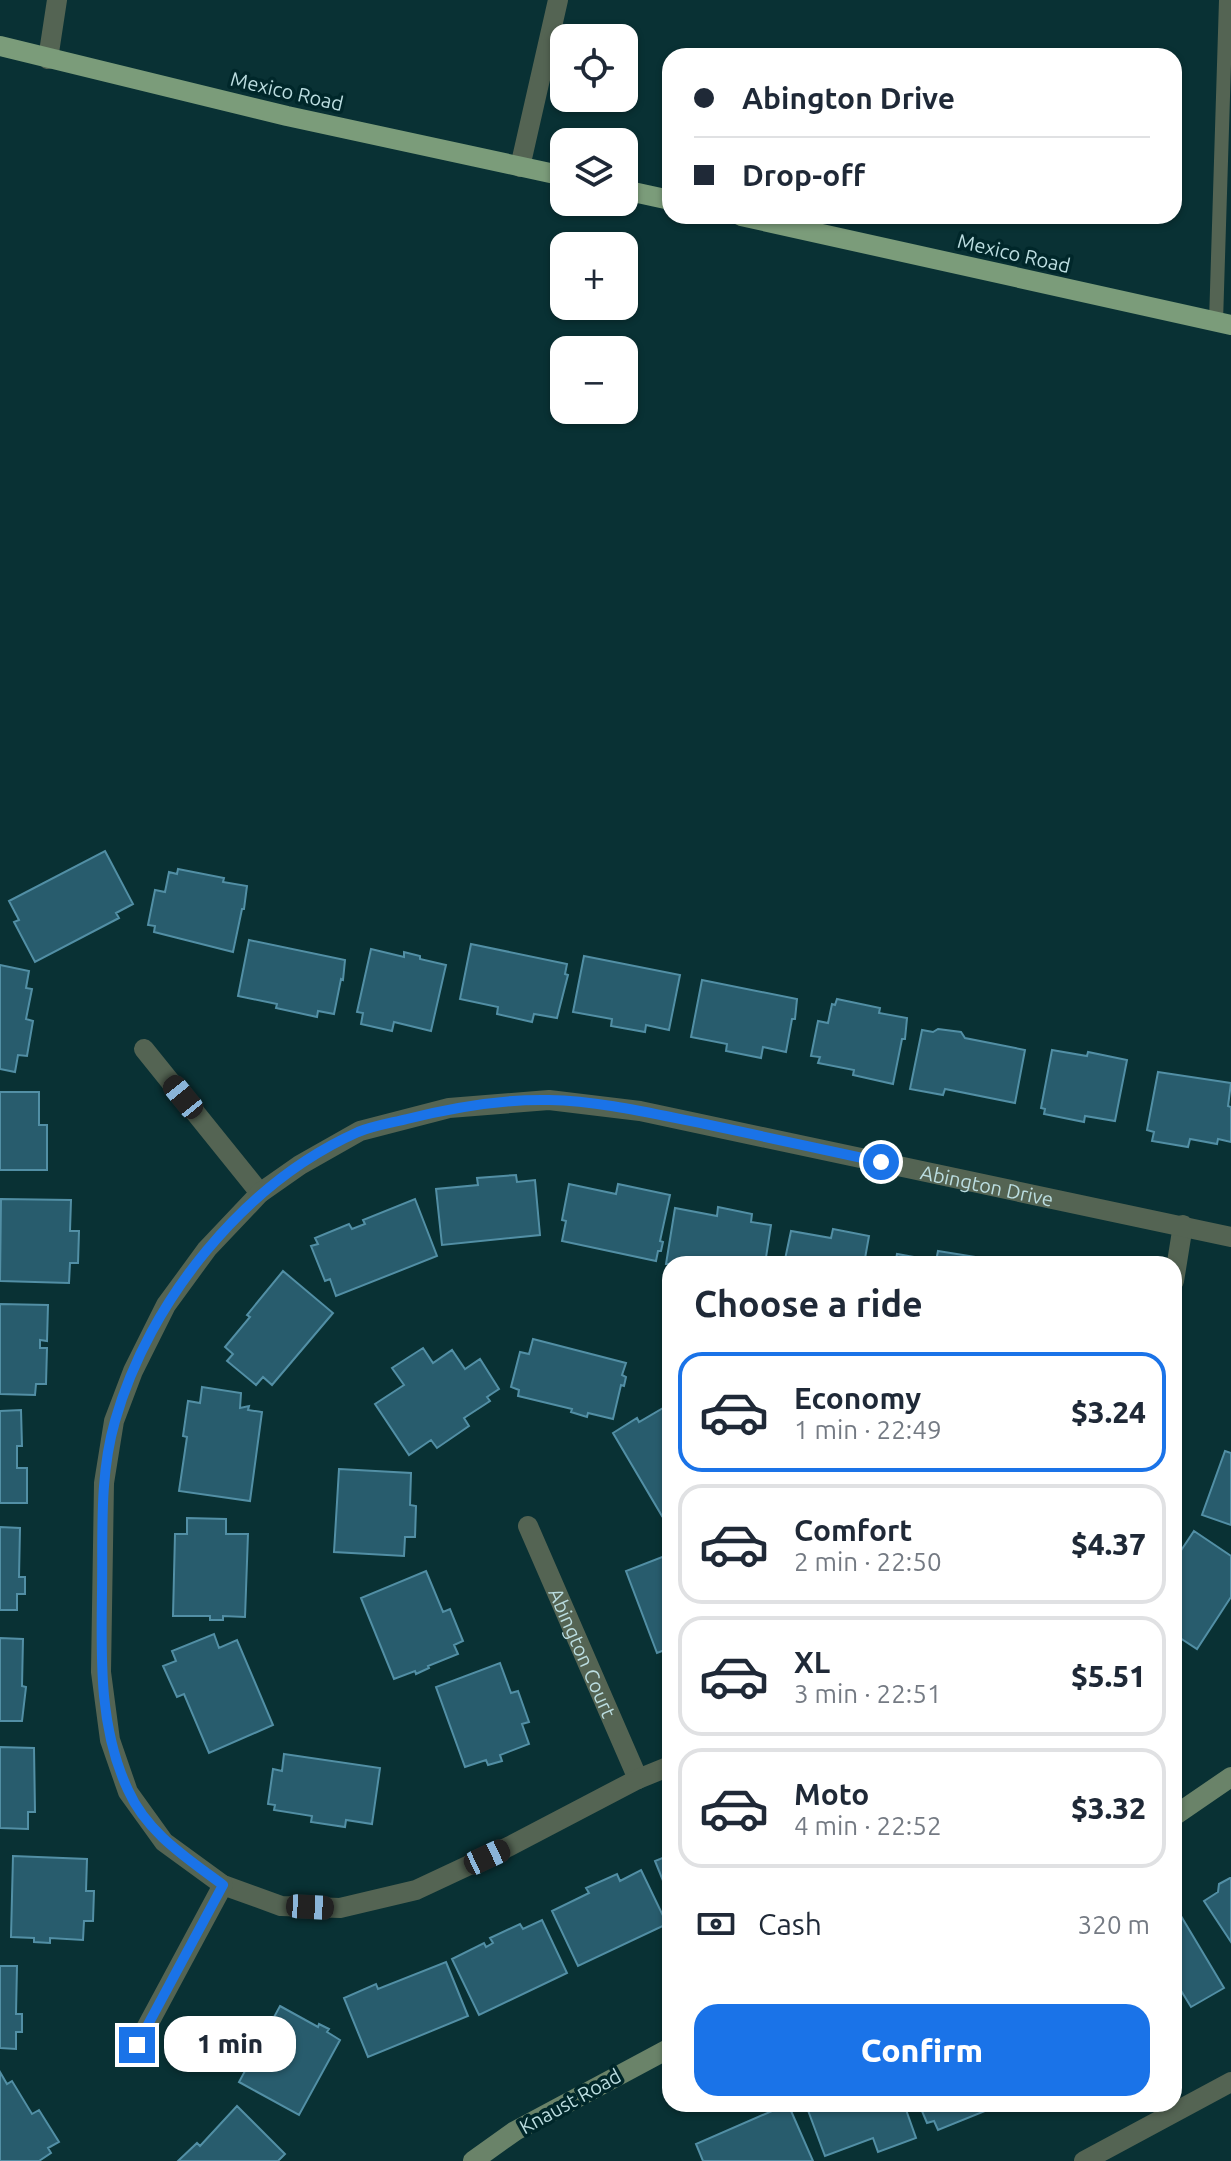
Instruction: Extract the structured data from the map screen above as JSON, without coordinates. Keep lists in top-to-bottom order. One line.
{"streets":{"main road":["Mexico Road","Knaust Road"],"street":["Abington Drive","Abington Court"]},"crossings":[["Abington Drive","Abington Court"]],"page":{"map_buttons":["+","−"],"banner":["Abington Drive","Drop-off"],"heading":"Choose a ride","list":[{"name":"Economy","note":"1 min · 22:49","value":"$3.24"},{"name":"Comfort","note":"2 min · 22:50","value":"$4.37"},{"name":"XL","note":"3 min · 22:51","value":"$5.51"},{"name":"Moto","note":"4 min · 22:52","value":"$3.32"}],"pay":["Cash","320 m"],"buttons":"Confirm","bubble":"1 min"}}
